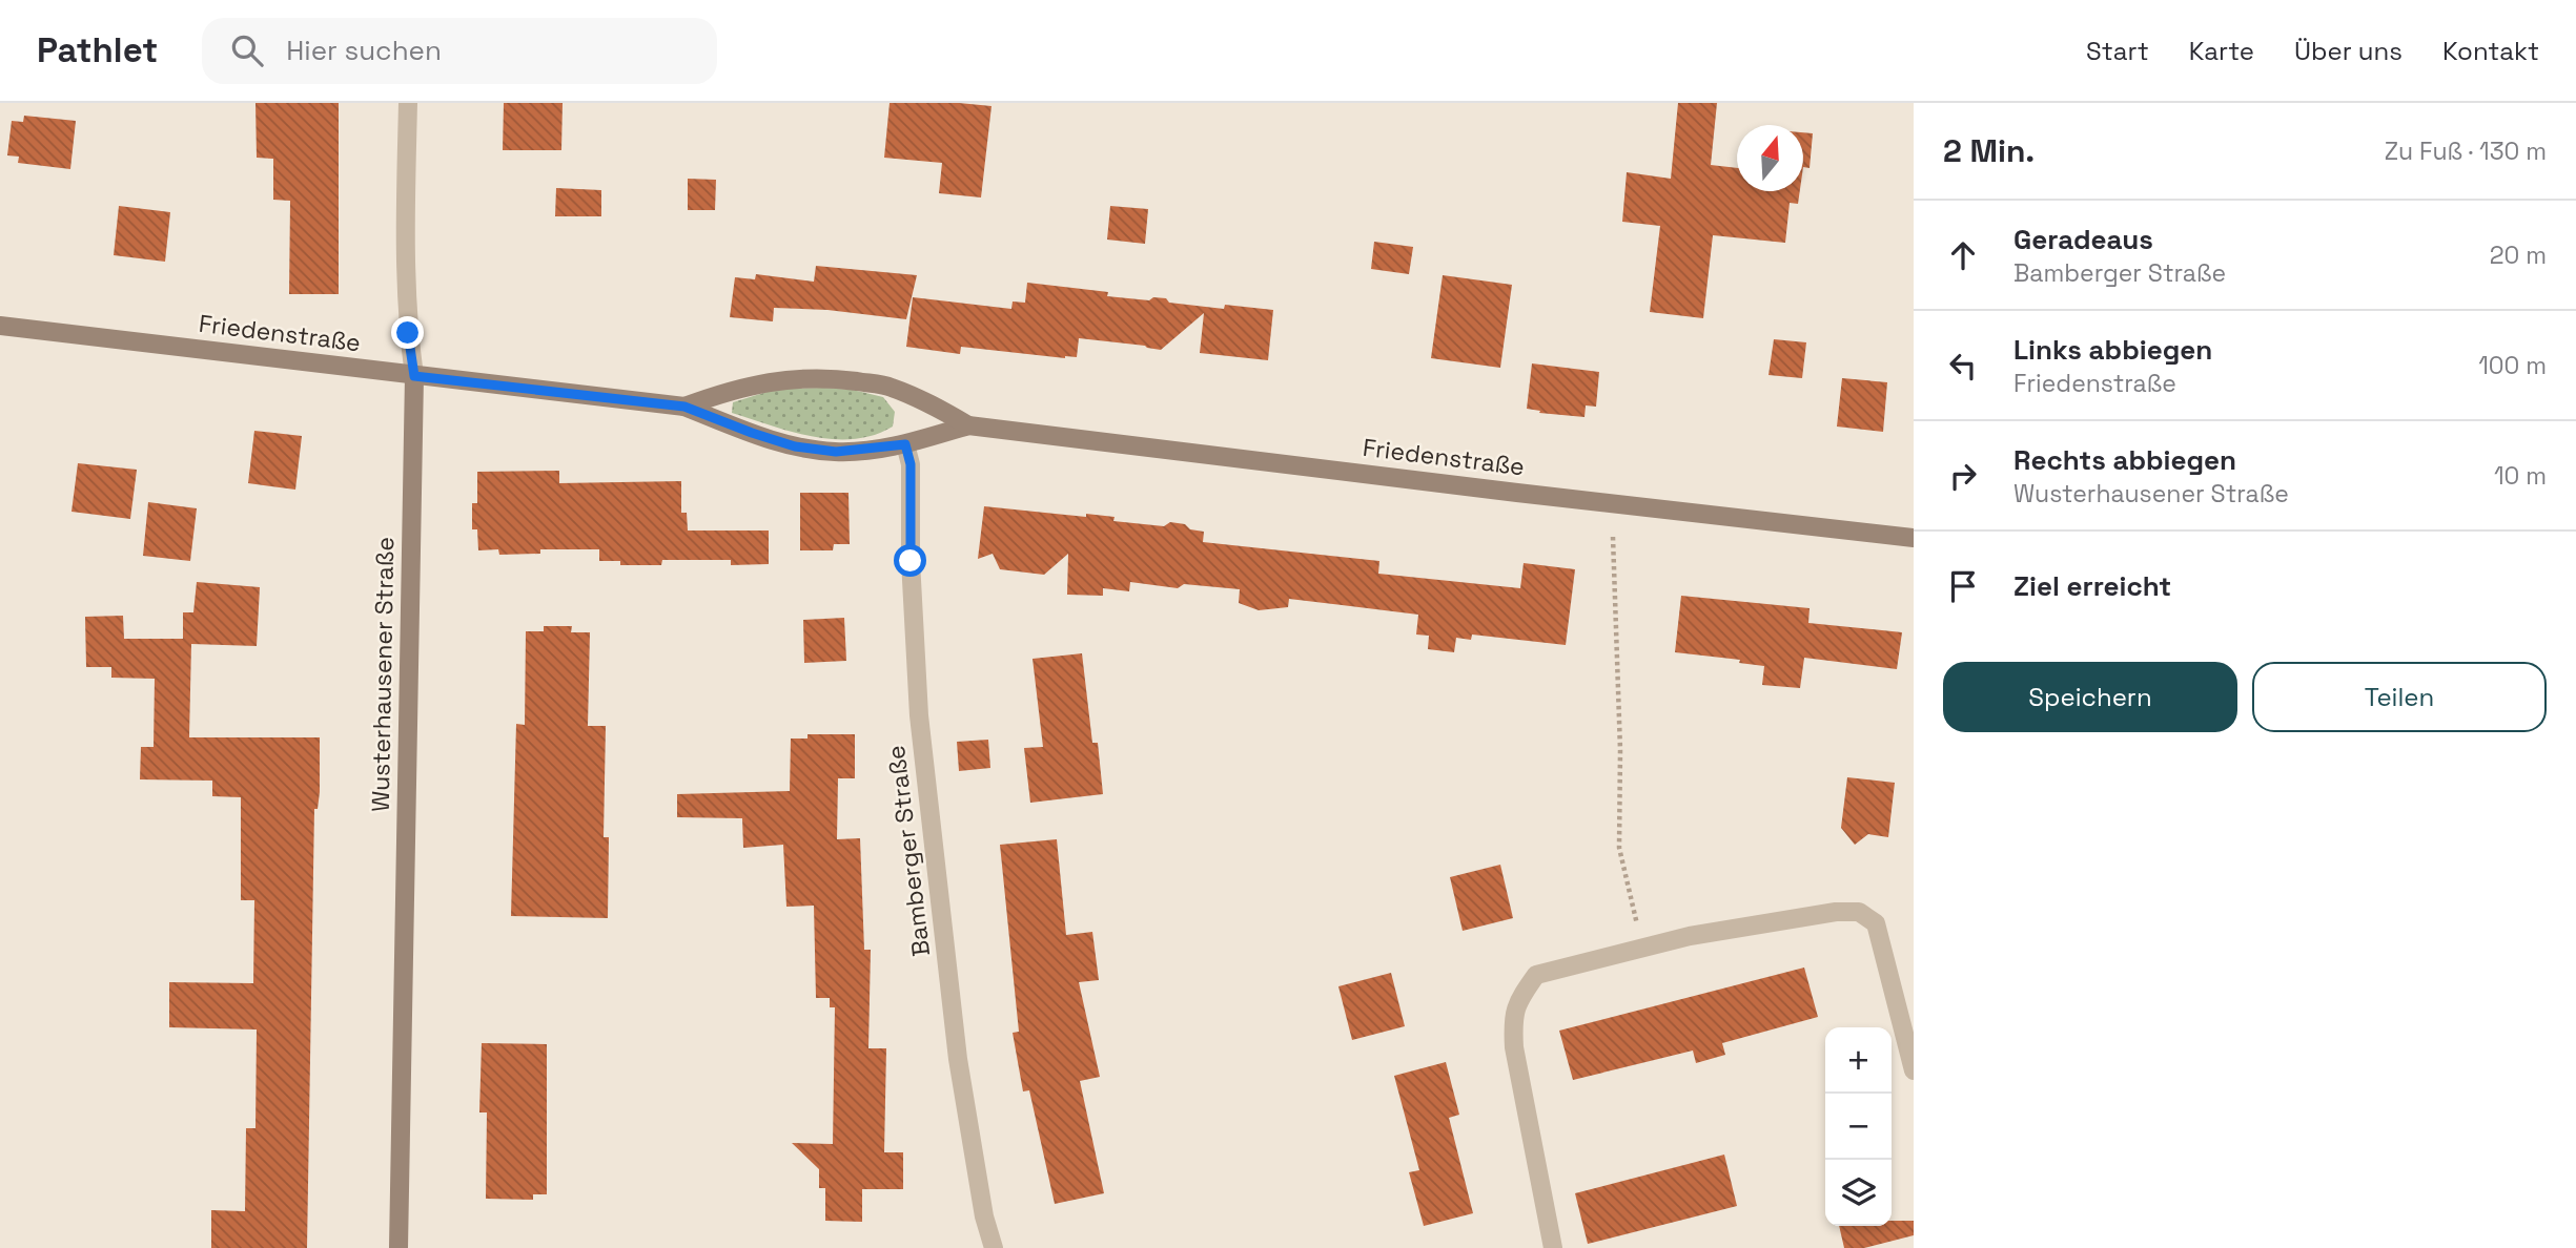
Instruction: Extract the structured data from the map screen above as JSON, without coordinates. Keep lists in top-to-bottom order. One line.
{"streets":{"street":["Friedenstraße","Wusterhausener Straße","Bamberger Straße"]},"crossings":[["Friedenstraße","Wusterhausener Straße"],["Friedenstraße","Bamberger Straße"]],"north":"top","page":{"header":"Pathlet","search":"Hier suchen","nav":["Start","Karte","Über uns","Kontakt"],"heading":["2 Min.","Zu Fuß · 130 m"],"list":[["Geradeaus","Bamberger Straße","20 m"],["Links abbiegen","Friedenstraße","100 m"],["Rechts abbiegen","Wusterhausener Straße","10 m"],"Ziel erreicht"],"buttons":["Speichern","Teilen"],"map_buttons":["+","−"]}}
